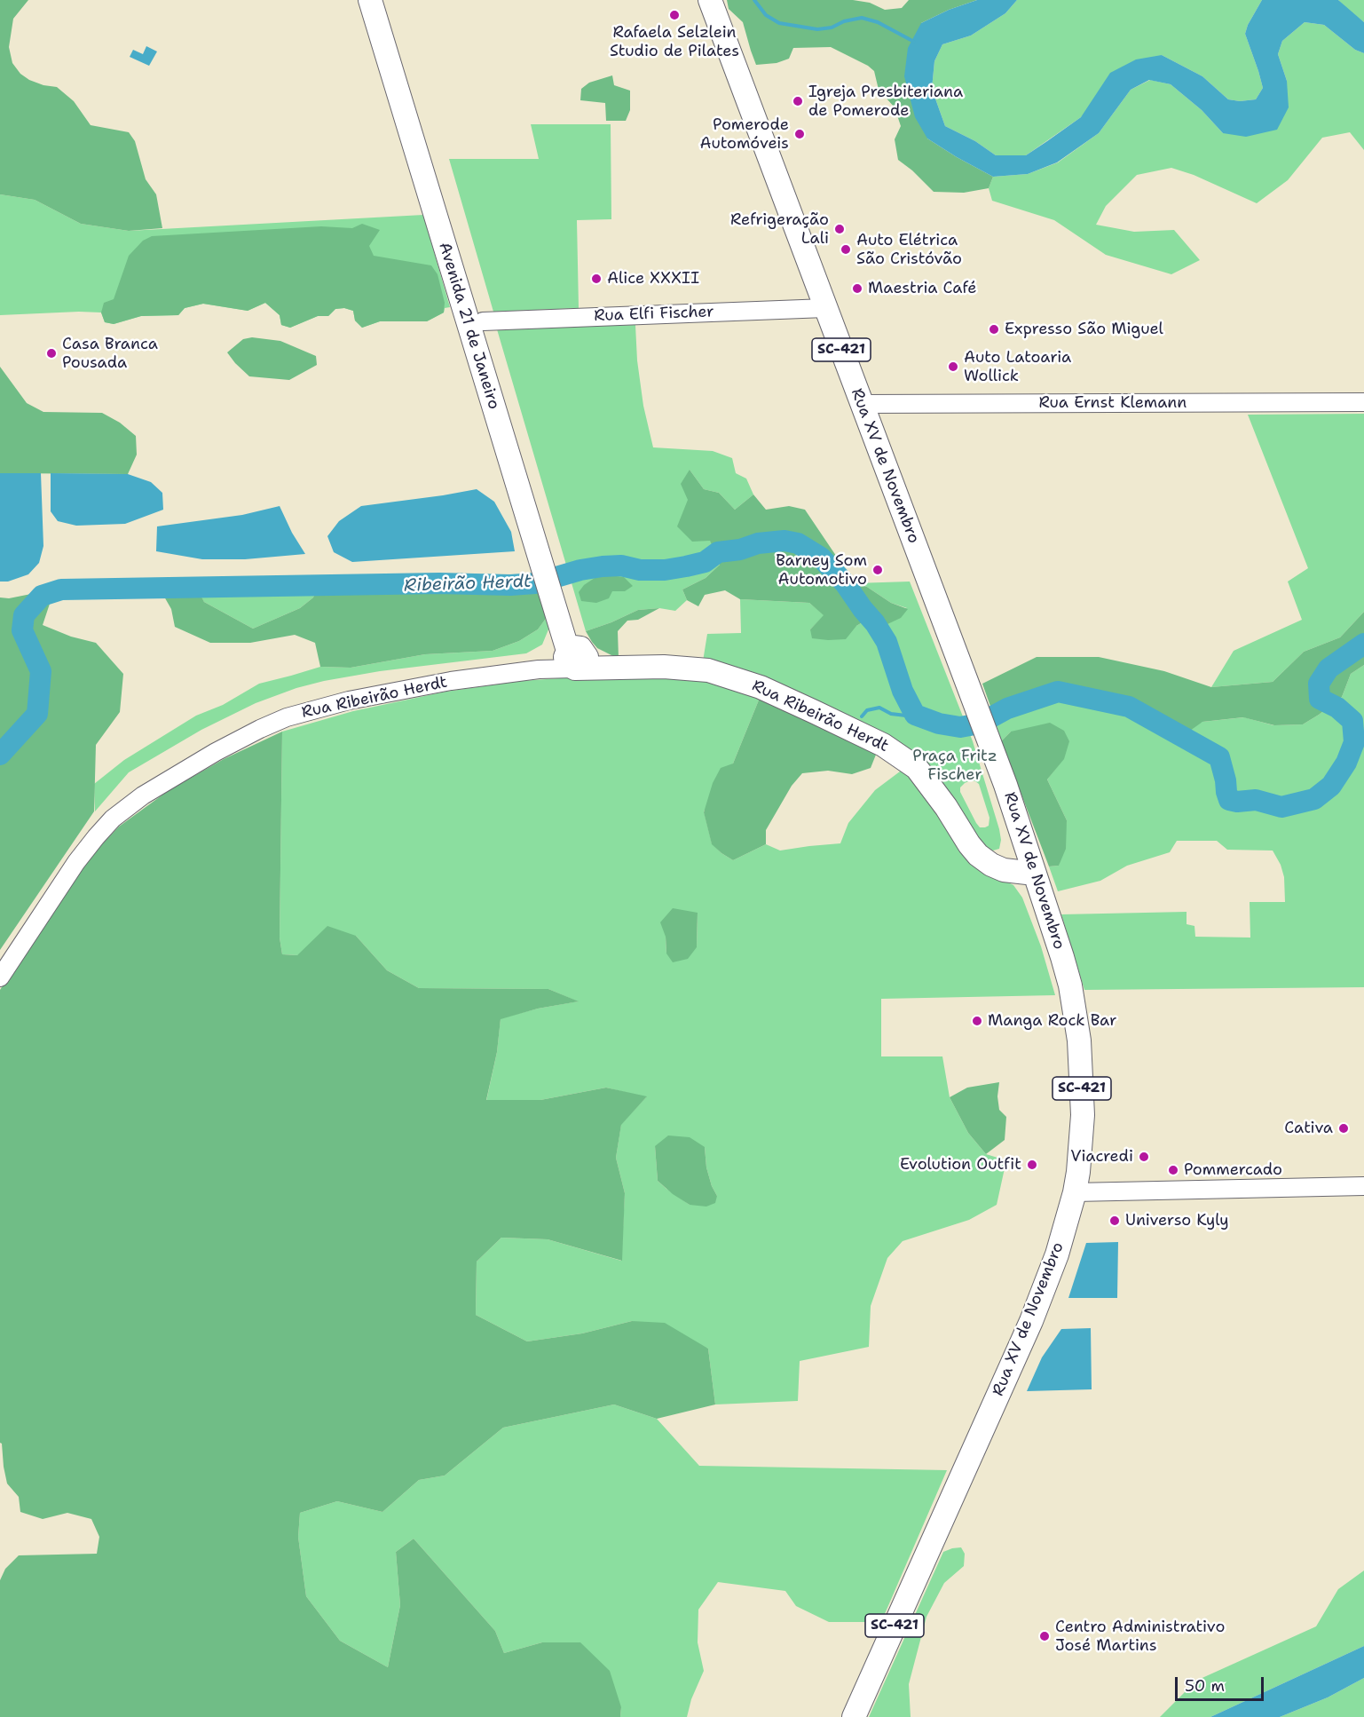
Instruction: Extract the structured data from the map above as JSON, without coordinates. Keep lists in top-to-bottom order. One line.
{"streets":{"main road":["Avenida 21 de Janeiro","SC-421","Rua XV de Novembro","Rua Ribeirão Herdt"],"street":["Rua Elfi Fischer","Rua Ernst Klemann"]},"crossings":[["Rua Elfi Fischer","Avenida 21 de Janeiro"],["Rua Elfi Fischer","Rua XV de Novembro"],["Avenida 21 de Janeiro","Rua Ribeirão Herdt"],["Rua Ernst Klemann","Rua XV de Novembro"],["Rua XV de Novembro","Rua Ribeirão Herdt"]],"water":["Ribeirão Herdt"],"parks":["Praça Fritz Fischer"],"places":["Rafaela Selzlein Studio de Pilates","Igreja Presbiteriana de Pomerode","Pomerode Automóveis","Refrigeração Lali","Auto Elétrica São Cristóvão","Alice XXXII","Maestria Café","Expresso São Miguel","Casa Branca Pousada","Auto Latoaria Wollick","Barney Som Automotivo","Manga Rock Bar","Cativa","Viacredi","Evolution Outfit","Pommercado","Universo Kyly","Centro Administrativo José Martins"],"scale_bar":"50 m"}
